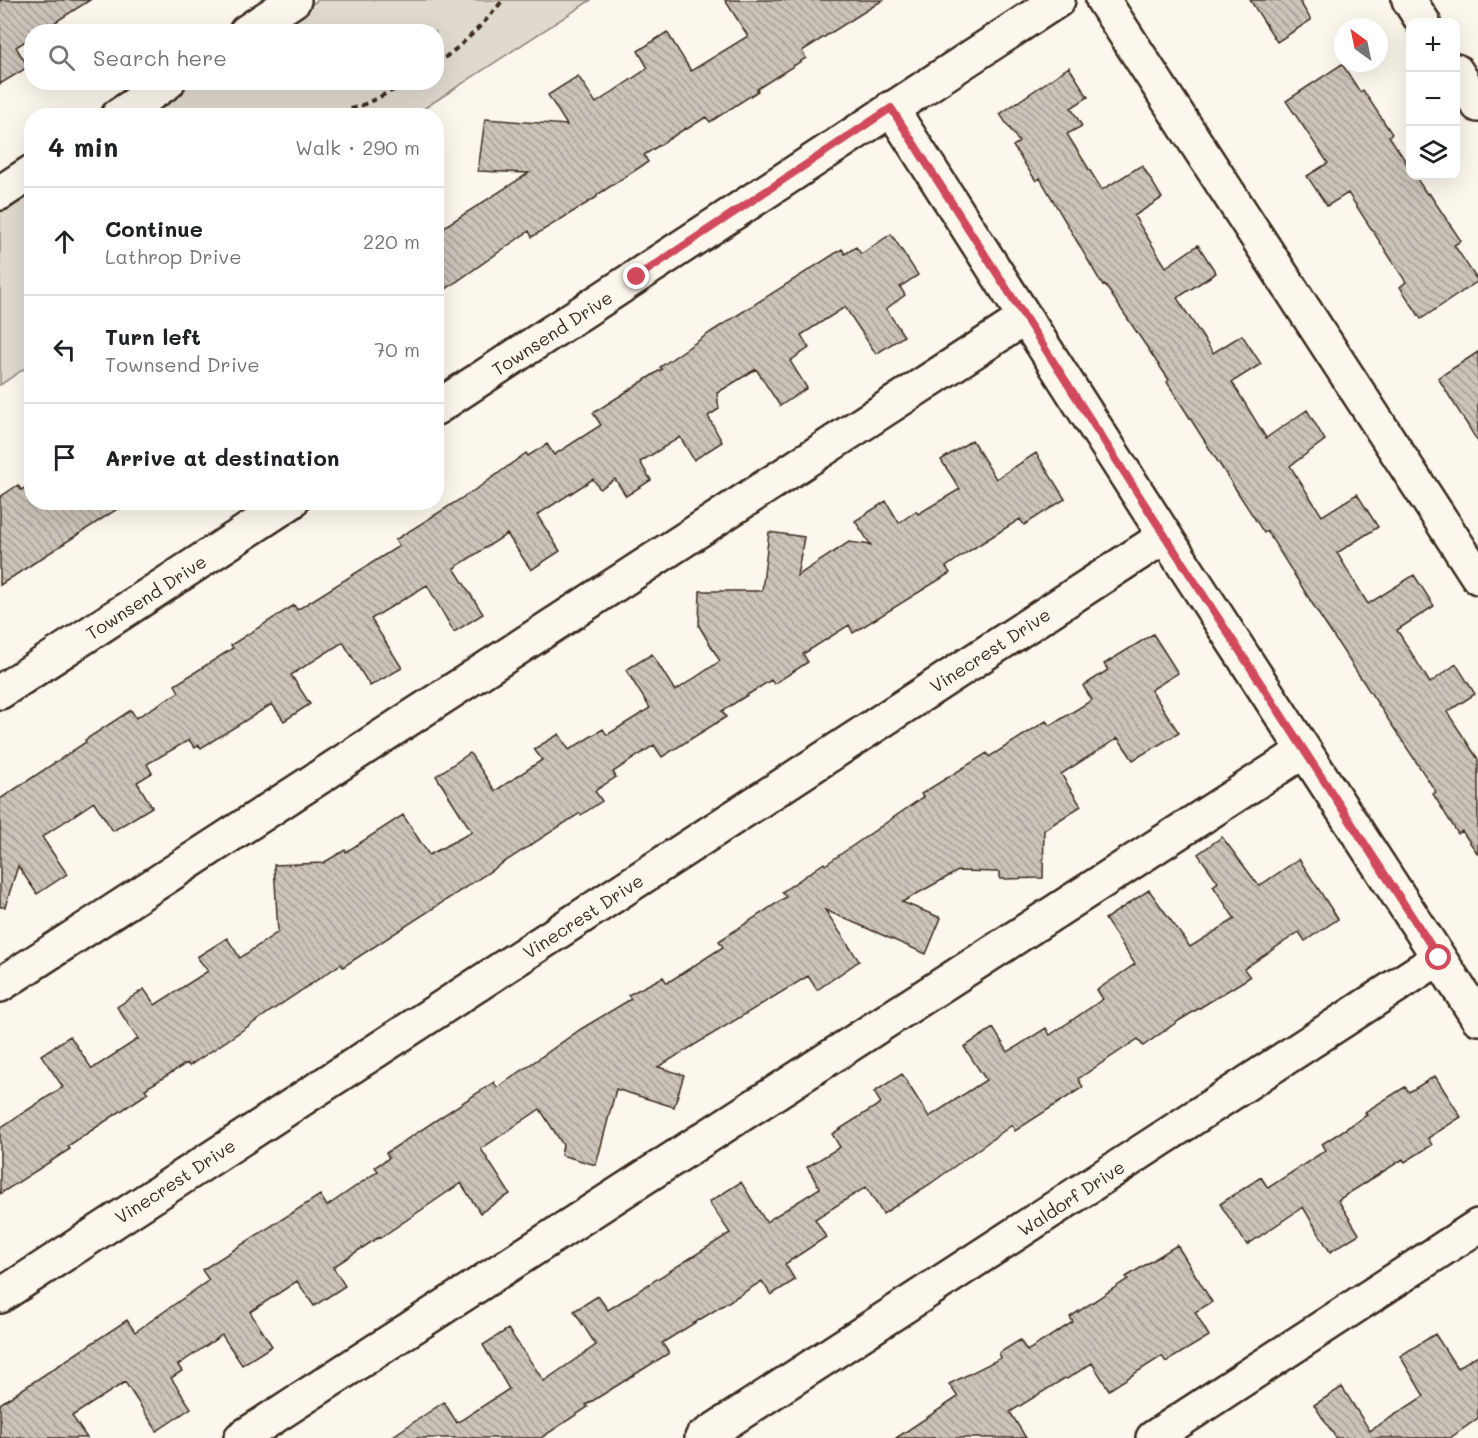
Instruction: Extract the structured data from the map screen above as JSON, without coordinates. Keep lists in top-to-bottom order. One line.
{"streets":{"street":["Townsend Drive","Vinecrest Drive","Waldorf Drive"]},"north":"top left","page":{"map_buttons":["+","−"],"search":"Search here","heading":["4 min","Walk · 290 m"],"list":[["Continue","Lathrop Drive","220 m"],["Turn left","Townsend Drive","70 m"],"Arrive at destination"]}}
